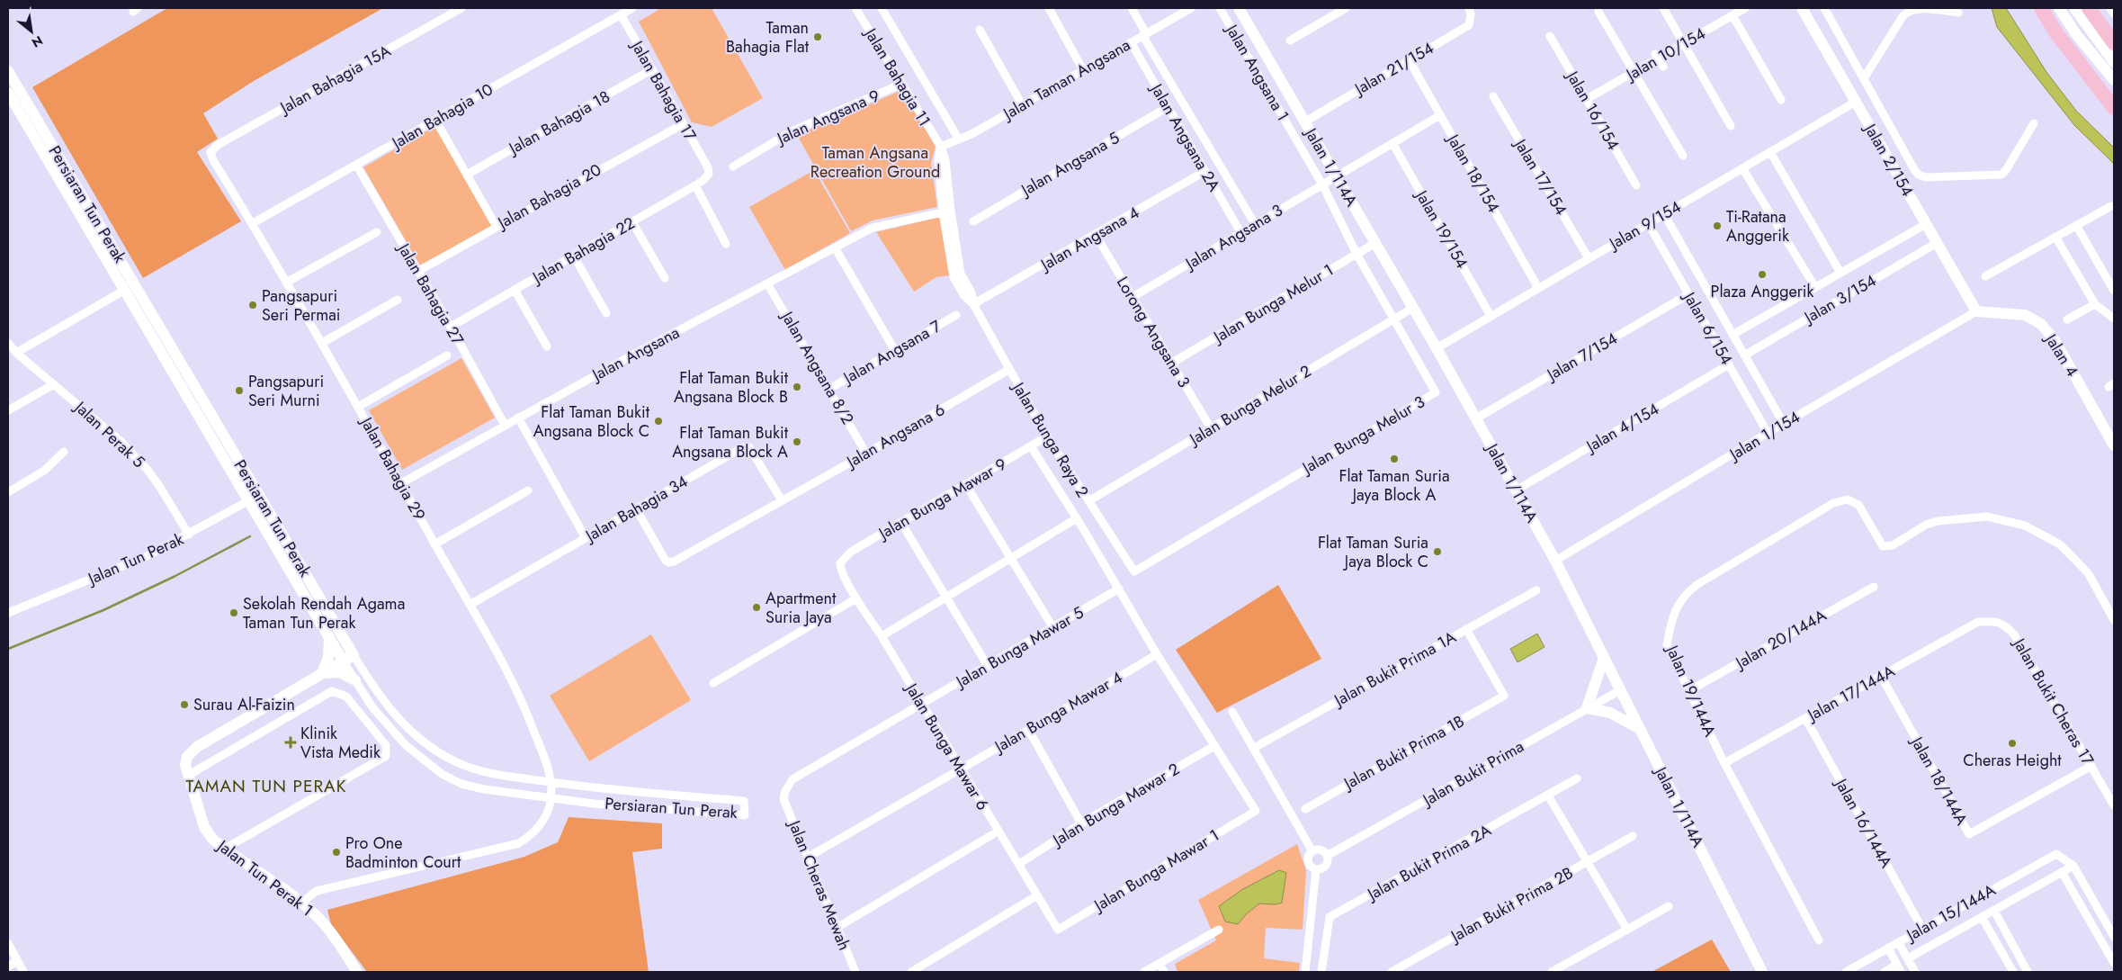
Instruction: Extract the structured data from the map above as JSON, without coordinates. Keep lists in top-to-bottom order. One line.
{"streets":{"street":["Jalan 10/154","Jalan 21/154","Jalan Angsana 1","Jalan Bahagia 11","Jalan Bahagia 15A","Jalan Taman Angsana","Jalan Bahagia 17","Jalan 16/154","Jalan Bahagia 10","Jalan Angsana 9","Jalan Bahagia 18","Jalan Angsana 2A","Jalan 2/154","Jalan Angsana 5","Jalan 1/114A","Jalan 18/154","Jalan 17/154","Jalan Bahagia 20","Persiaran Tun Perak","Jalan 9/154","Jalan 19/154","Jalan Angsana 3","Jalan Angsana 4","Jalan Bahagia 22","Jalan Bahagia 27","Jalan 3/154","Jalan Bunga Melur 1","Jalan 6/154","Lorong Angsana 3","Jalan Angsana 7","Jalan Angsana","Jalan 4","Jalan 7/154","Jalan Angsana 8/2","Jalan Bunga Melur 2","Jalan 4/154","Jalan Perak 5","Jalan Bunga Melur 3","Jalan Angsana 6","Jalan 1/154","Jalan Bunga Raya 2","Jalan Bahagia 29","Jalan Bunga Mawar 9","Jalan Bahagia 34","Jalan Tun Perak","Jalan 20/144A","Jalan Bunga Mawar 5","Jalan Bukit Prima 1A","Jalan 19/144A","Jalan 17/144A","Jalan Bukit Cheras 17","Jalan Bunga Mawar 4","Jalan Bunga Mawar 6","Jalan Bukit Prima 1B","Jalan Bukit Prima","Jalan 18/144A","Jalan Bunga Mawar 2","Jalan 16/144A","Jalan Bukit Prima 2A","Jalan Bunga Mawar 1","Jalan Tun Perak 1","Jalan Cheras Mewah","Jalan Bukit Prima 2B","Jalan 15/144A"]},"crossings":[["Jalan 10/154","Jalan 16/154"],["Jalan 21/154","Jalan 1/114A"],["Jalan 21/154","Jalan 18/154"],["Jalan Angsana 1","Jalan Angsana 3"],["Jalan Angsana 1","Jalan Bunga Melur 3"],["Jalan Bahagia 11","Jalan Taman Angsana"],["Jalan Bahagia 11","Jalan Angsana 9"],["Jalan Bahagia 11","Jalan Bunga Raya 2"],["Jalan Bahagia 15A","Jalan Bahagia 29"],["Jalan Taman Angsana","Jalan Angsana 2A"],["Jalan Taman Angsana","Jalan Bunga Raya 2"],["Jalan Bahagia 17","Jalan Bahagia 10"],["Jalan Bahagia 17","Jalan Bahagia 18"],["Jalan Bahagia 17","Jalan Bahagia 20"],["Jalan Bahagia 17","Jalan Bahagia 22"],["Jalan Bahagia 10","Jalan Bahagia 27"],["Jalan Bahagia 10","Jalan Bahagia 29"],["Jalan Angsana 2A","Jalan Angsana 5"],["Jalan Angsana 2A","Jalan Angsana 3"],["Jalan Angsana 2A","Jalan Angsana 4"],["Jalan 2/154","Jalan 9/154"],["Jalan 2/154","Jalan 3/154"],["Jalan 2/154","Jalan 4"],["Jalan 2/154","Jalan 1/154"],["Jalan 1/114A","Jalan 9/154"],["Jalan 1/114A","Jalan Angsana 3"],["Jalan 1/114A","Jalan Bunga Melur 1"],["Jalan 1/114A","Jalan 7/154"],["Jalan 1/114A","Jalan Bunga Melur 2"],["Jalan 1/114A","Jalan 4/154"],["Jalan 1/114A","Jalan 1/154"],["Jalan 1/114A","Jalan Bukit Prima"],["Jalan 18/154","Jalan 9/154"],["Jalan 18/154","Jalan Angsana 3"],["Jalan 17/154","Jalan 9/154"],["Jalan Bahagia 20","Jalan Bahagia 27"],["Persiaran Tun Perak","Jalan Bahagia 29"],["Persiaran Tun Perak","Jalan Tun Perak"],["Persiaran Tun Perak","Jalan Tun Perak 1"],["Jalan 9/154","Jalan 19/154"],["Jalan 9/154","Jalan 6/154"],["Jalan 19/154","Jalan Angsana 3"],["Jalan Angsana 3","Lorong Angsana 3"],["Jalan Angsana 3","Jalan Bunga Melur 3"],["Jalan Angsana 4","Lorong Angsana 3"],["Jalan Angsana 4","Jalan Bunga Raya 2"],["Jalan Bahagia 22","Jalan Bahagia 27"],["Jalan Bahagia 27","Jalan Angsana"],["Jalan Bunga Melur 1","Lorong Angsana 3"],["Jalan Bunga Melur 1","Jalan Bunga Melur 3"],["Jalan 6/154","Jalan 7/154"],["Jalan 6/154","Jalan 4/154"],["Jalan 6/154","Jalan 1/154"],["Lorong Angsana 3","Jalan Bunga Melur 2"],["Jalan Angsana 7","Jalan Angsana 8/2"],["Jalan Angsana","Jalan Angsana 8/2"],["Jalan Angsana","Jalan Bunga Raya 2"],["Jalan Angsana","Jalan Bahagia 29"],["Jalan 4","Jalan 1/154"],["Jalan Angsana 8/2","Jalan Angsana 6"],["Jalan Bunga Melur 2","Jalan Bunga Melur 3"],["Jalan Bunga Melur 2","Jalan Bunga Raya 2"],["Jalan Perak 5","Jalan Tun Perak"],["Jalan Bunga Melur 3","Jalan Bunga Raya 2"],["Jalan Angsana 6","Jalan Bunga Raya 2"],["Jalan Angsana 6","Jalan Bahagia 34"],["Jalan Bunga Raya 2","Jalan Bunga Mawar 9"],["Jalan Bahagia 29","Jalan Bahagia 34"],["Jalan Bahagia 29","Jalan Tun Perak 1"],["Jalan Bunga Mawar 9","Jalan Bunga Mawar 6"],["Jalan 20/144A","Jalan 19/144A"],["Jalan Bunga Mawar 5","Jalan Bunga Mawar 6"],["Jalan Bunga Mawar 5","Jalan Cheras Mewah"],["Jalan Bukit Prima 1A","Jalan Bukit Prima 1B"],["Jalan 19/144A","Jalan 17/144A"],["Jalan 17/144A","Jalan Bukit Cheras 17"],["Jalan 17/144A","Jalan 18/144A"],["Jalan 17/144A","Jalan 16/144A"],["Jalan Bukit Cheras 17","Jalan 18/144A"],["Jalan Bunga Mawar 4","Jalan Bunga Mawar 6"],["Jalan Bunga Mawar 4","Jalan Cheras Mewah"],["Jalan Bunga Mawar 6","Jalan Bunga Mawar 2"],["Jalan Bunga Mawar 6","Jalan Bunga Mawar 1"],["Jalan Bunga Mawar 2","Jalan Bunga Mawar 1"],["Jalan 16/144A","Jalan 15/144A"]],"districts":["TAMAN TUN PERAK"],"parks":["Taman Angsana Recreation Ground"],"places":{"other":["Taman Bahagia Flat","Ti-Ratana Anggerik","Plaza Anggerik","Pangsapuri Seri Permai","Flat Taman Bukit Angsana Block B","Pangsapuri Seri Murni","Flat Taman Bukit Angsana Block C","Flat Taman Bukit Angsana Block A","Flat Taman Suria Jaya Block A","Flat Taman Suria Jaya Block C","Apartment Suria Jaya","Sekolah Rendah Agama Taman Tun Perak","Surau Al-Faizin","Cheras Height","Pro One Badminton Court"],"health":["Klinik Vista Medik"]},"north":"bottom right"}
